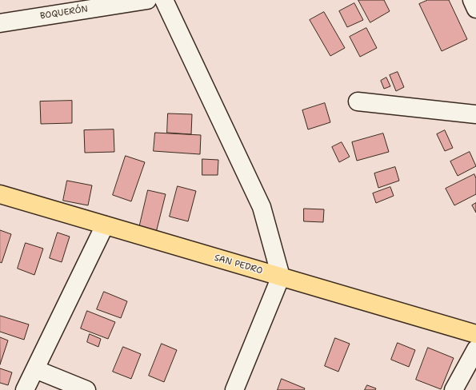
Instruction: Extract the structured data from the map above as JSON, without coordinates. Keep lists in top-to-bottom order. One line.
{"streets":{"main road":["SAN PEDRO"],"street":["BOQUERÓN"]}}
